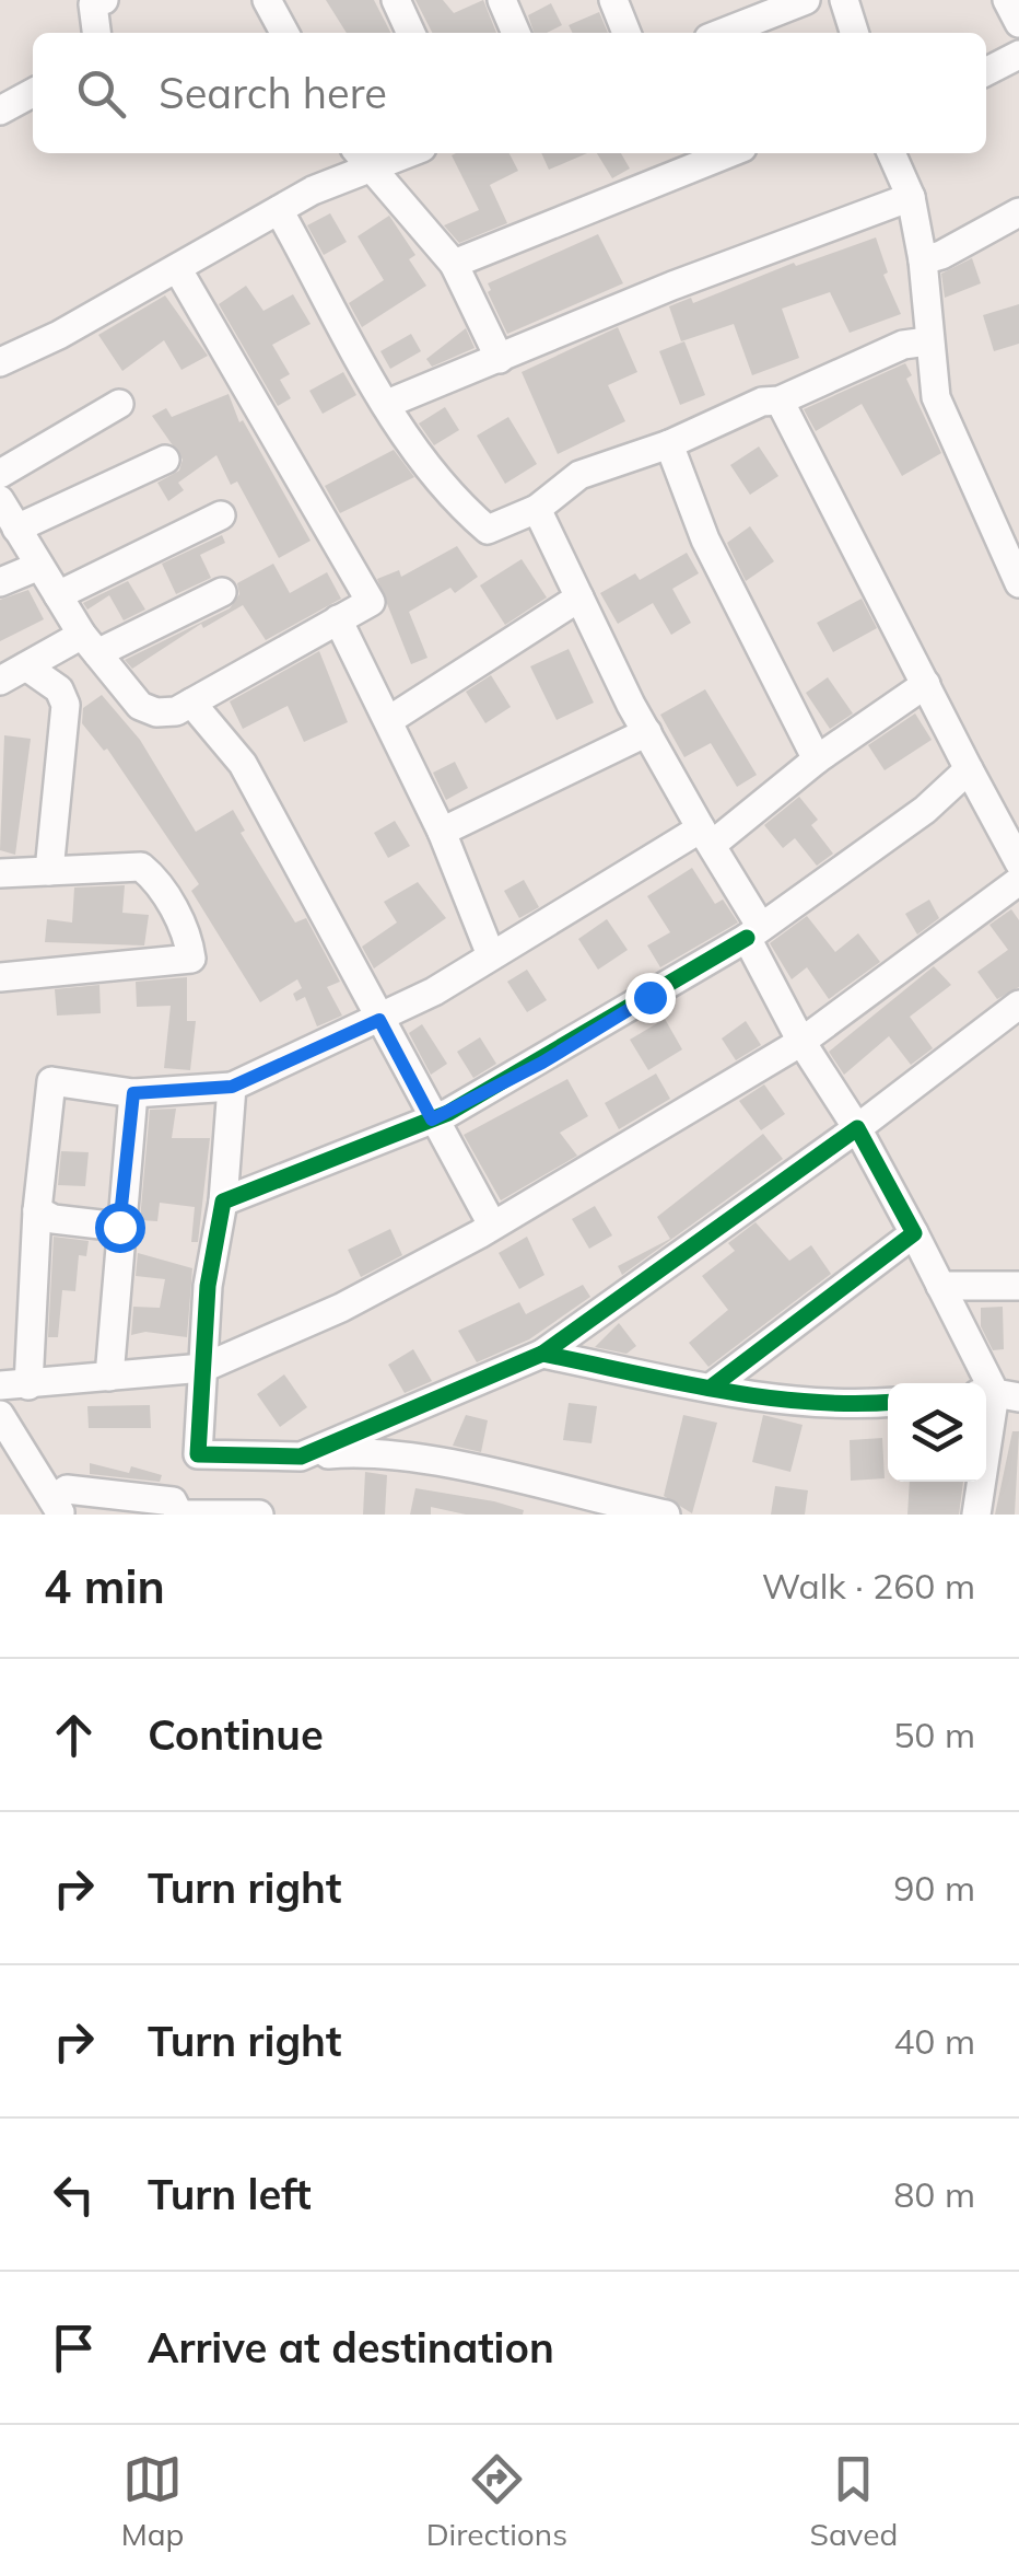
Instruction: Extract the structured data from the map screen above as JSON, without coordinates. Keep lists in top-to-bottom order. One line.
{"page":{"search":"Search here","heading":["4 min","Walk · 260 m"],"list":[["Continue","50 m"],["Turn right","90 m"],["Turn right","40 m"],["Turn left","80 m"],"Arrive at destination"],"nav":["Map","Directions","Saved"]}}
